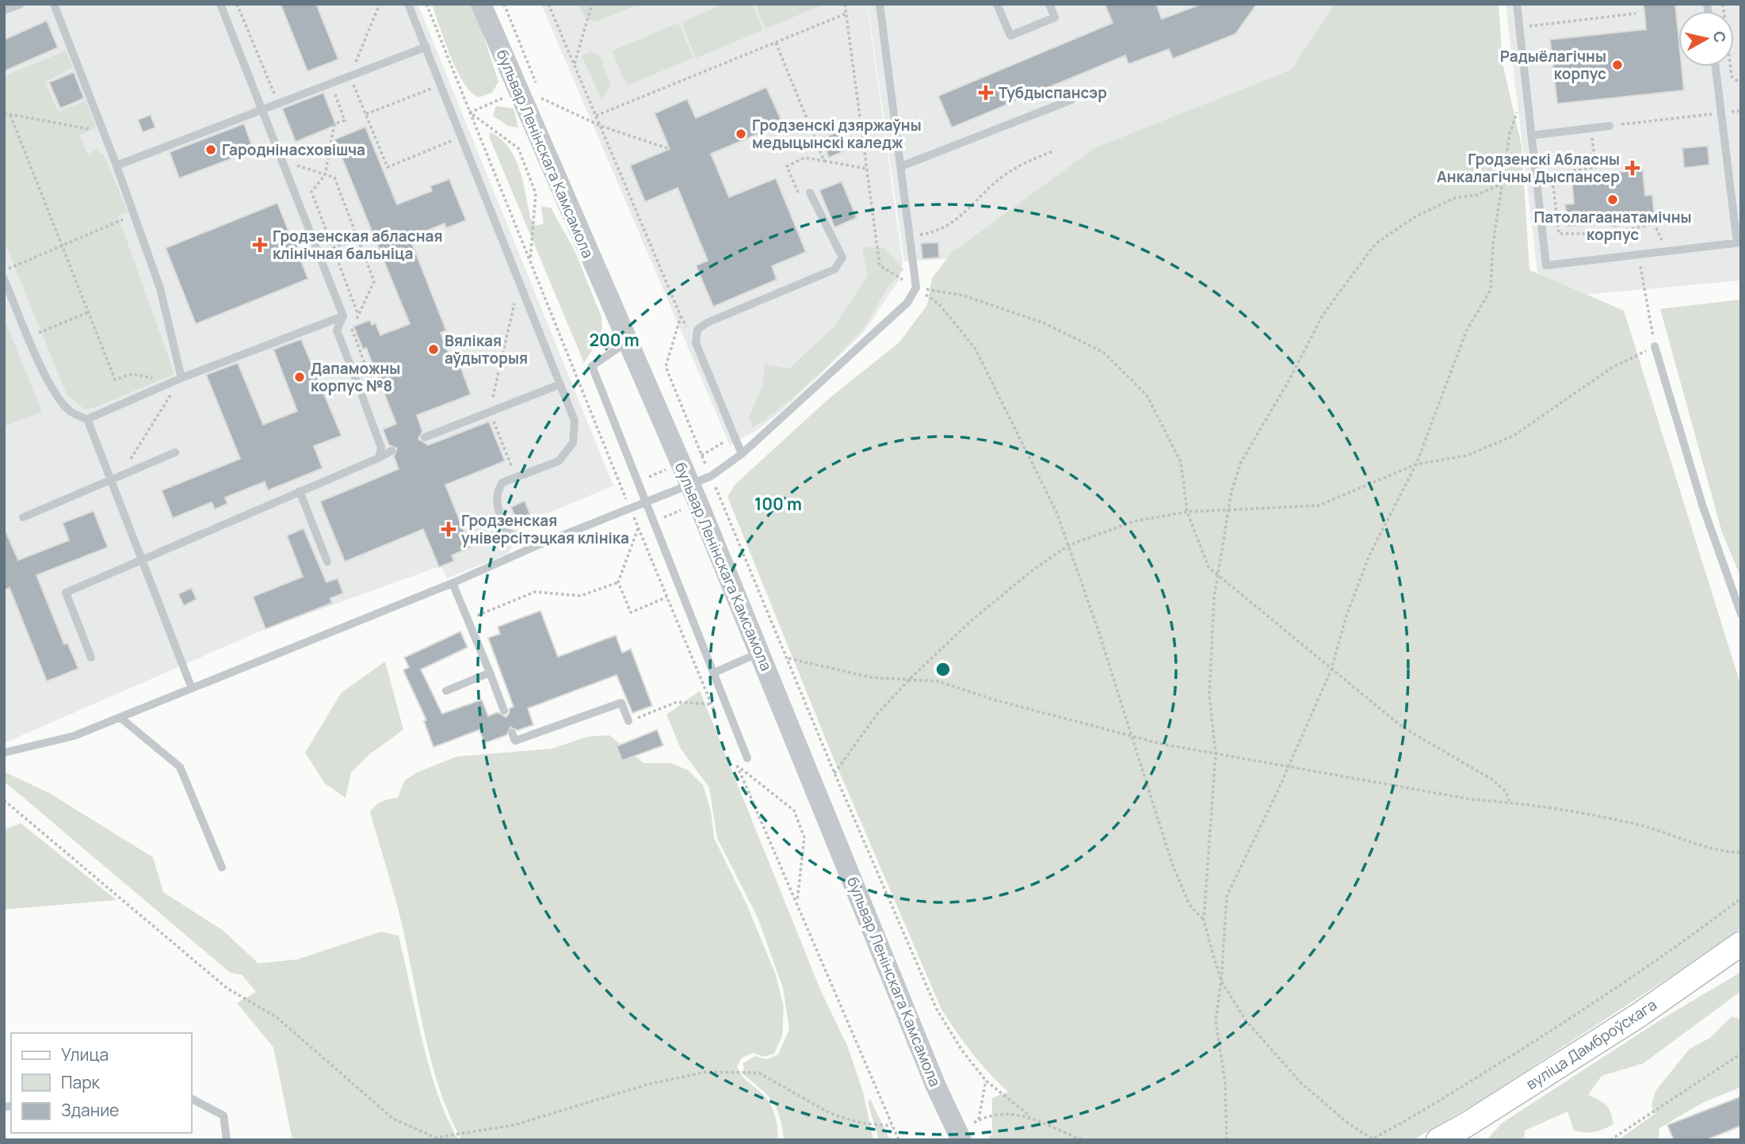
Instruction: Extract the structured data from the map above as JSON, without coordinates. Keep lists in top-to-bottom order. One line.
{"streets":{"main road":["вуліца Дамброўскага"],"street":["бульвар Ленінскага Камсамола"]},"places":{"other":["Радыёлагічны корпус","Гродзенскі дзяржаўны медыцынскі каледж","Гароднінасховішча","Патолагаанатамічны корпус","Вялікая аўдыторыя","Дапаможны корпус №8"],"health":["Тубдыспансэр","Гродзенскі Абласны Анкалагічны Дыспансер","Гродзенская абласная клінічная бальніца","Гродзенская універсітэцкая клініка"]},"legend":["Улица","Парк","Здание"],"north":"right","rings":["200 m","100 m"]}
